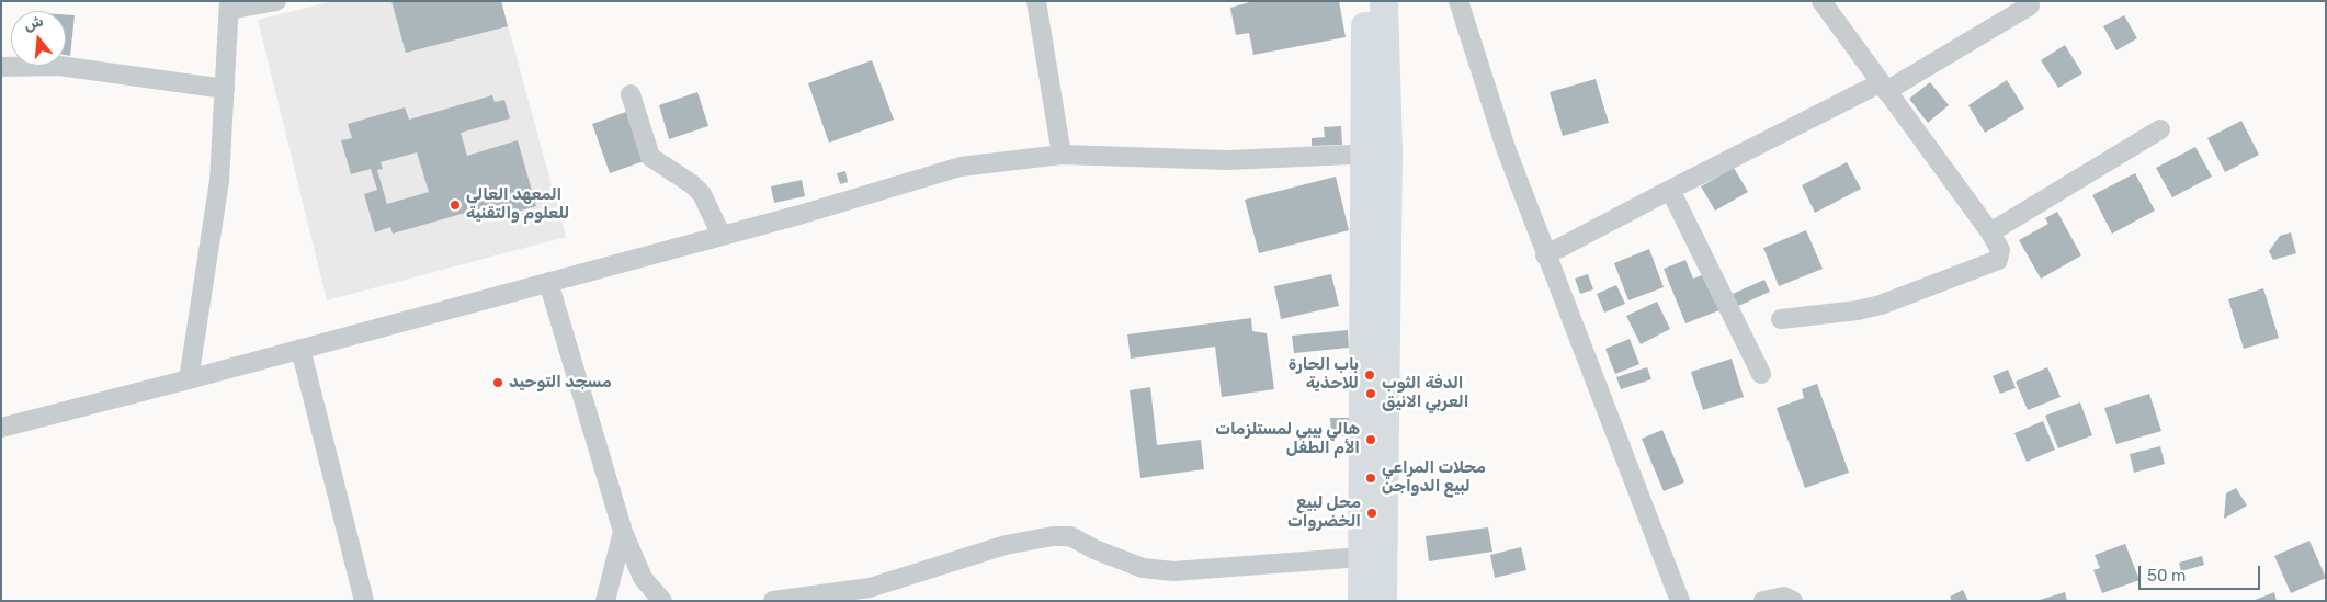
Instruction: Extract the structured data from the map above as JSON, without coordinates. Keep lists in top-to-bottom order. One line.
{"places":["المعهد العالي للعلوم والتقنية","باب الحارة للاحذية","مسجد التوحيد","الدفة الثوب العربي الانيق","هالي بيبي لمستلزمات الأم الطفل","محلات المراعي لبيع الدواجن","محل لبيع الخضروات"],"scale_bar":"50 m","north":"top"}
